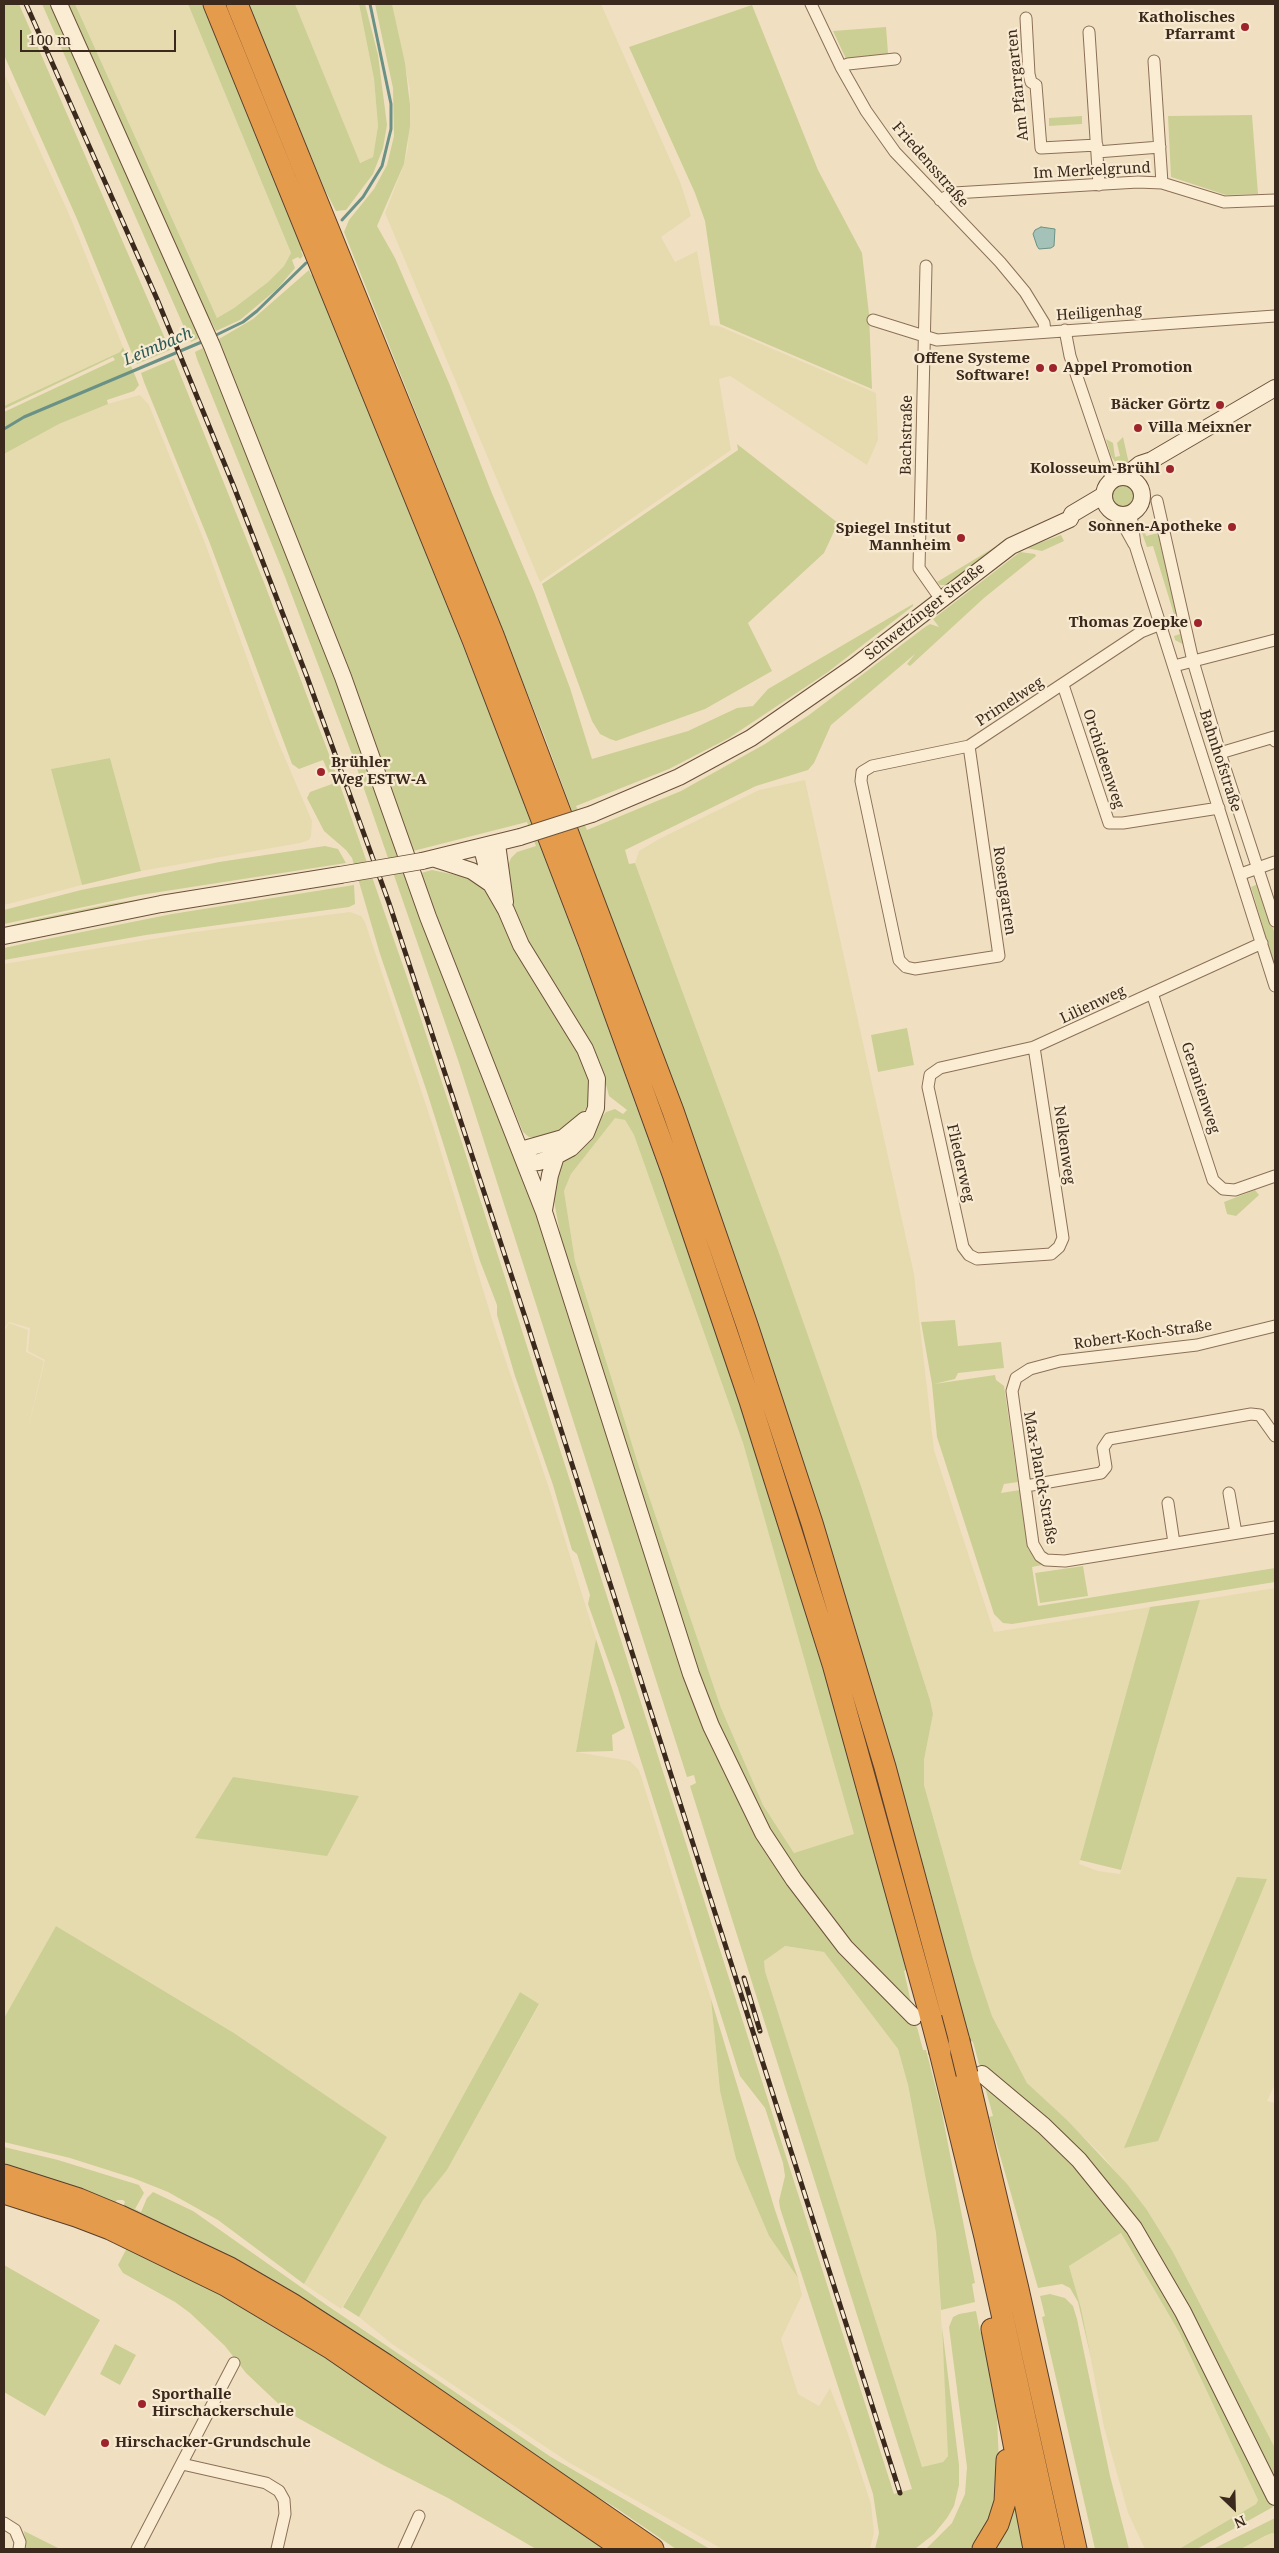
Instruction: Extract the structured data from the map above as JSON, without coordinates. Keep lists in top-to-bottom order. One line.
{"streets":{"main road":["Schwetzinger Straße"],"street":["Am Pfarrgarten","Friedensstraße","Im Merkelgrund","Heiligenhag","Bachstraße","Primelweg","Orchideenweg","Bahnhofstraße","Rosengarten","Lilienweg","Geranienweg","Nelkenweg","Fliederweg","Robert-Koch-Straße","Max-Planck-Straße"]},"crossings":[["Friedensstraße","Im Merkelgrund"],["Friedensstraße","Heiligenhag"],["Heiligenhag","Bachstraße"],["Bachstraße","Schwetzinger Straße"],["Schwetzinger Straße","Bahnhofstraße"],["Primelweg","Orchideenweg"],["Primelweg","Bahnhofstraße"],["Primelweg","Rosengarten"],["Orchideenweg","Bahnhofstraße"],["Bahnhofstraße","Lilienweg"],["Lilienweg","Geranienweg"],["Lilienweg","Nelkenweg"],["Lilienweg","Fliederweg"],["Nelkenweg","Fliederweg"],["Robert-Koch-Straße","Max-Planck-Straße"]],"water":["Leimbach"],"places":["Katholisches Pfarramt","Offene Systeme Software!","Appel Promotion","Bäcker Görtz","Villa Meixner","Kolosseum-Brühl","Sonnen-Apotheke","Spiegel Institut Mannheim","Thomas Zoepke","Brühler Weg ESTW-A","Sporthalle Hirschackerschule","Hirschacker-Grundschule"],"scale_bar":"100 m","north":"bottom right"}
